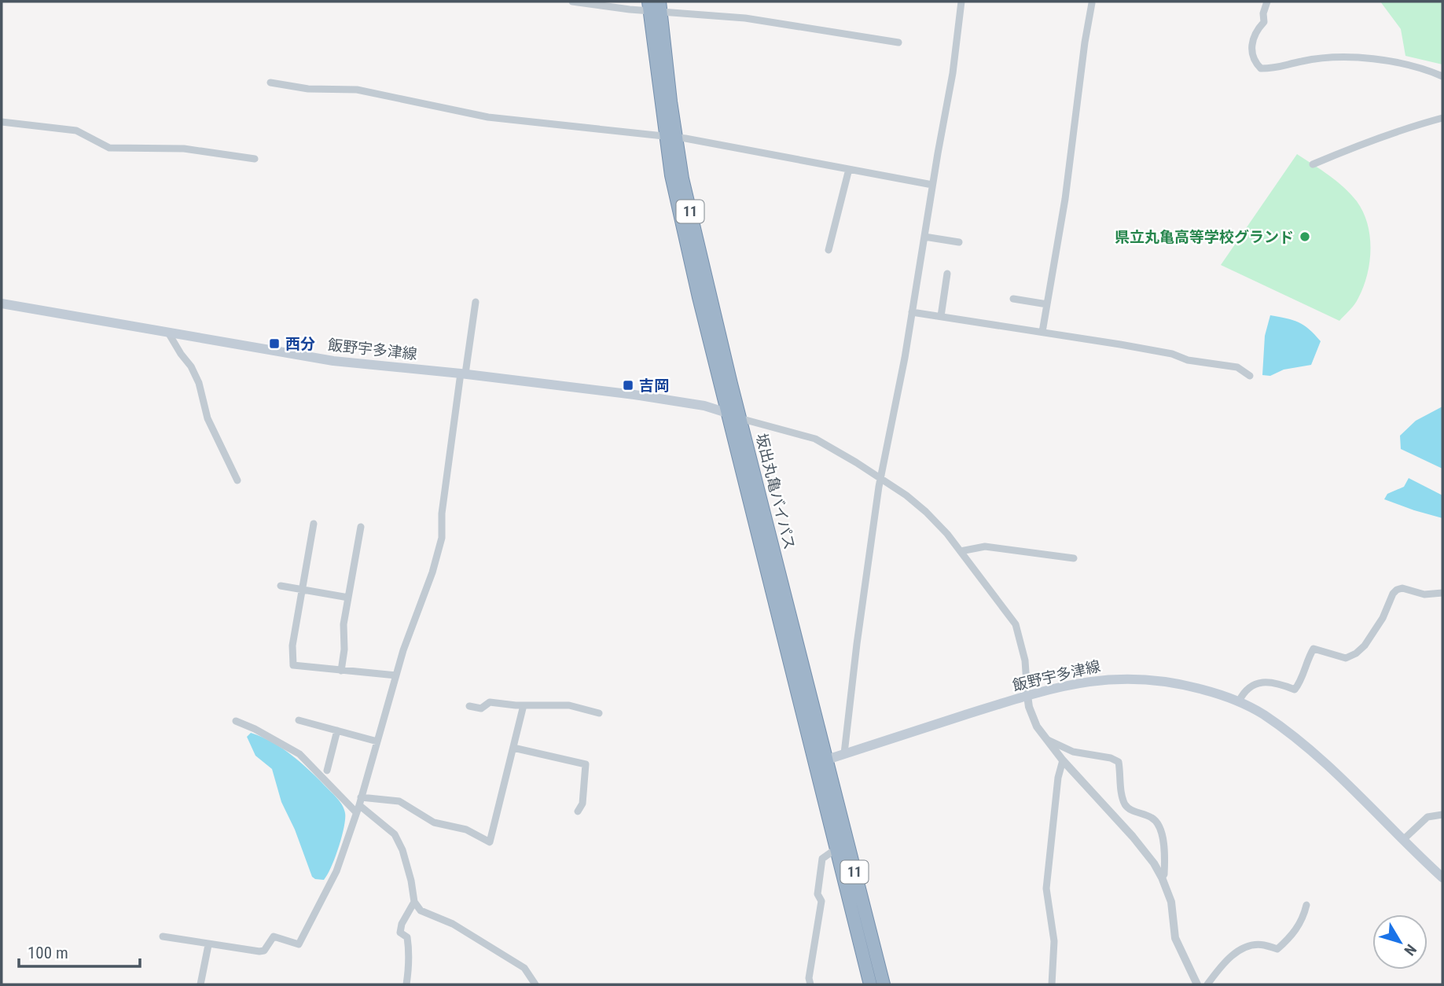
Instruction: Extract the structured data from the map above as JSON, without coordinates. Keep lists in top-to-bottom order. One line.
{"streets":{"highway":["11","坂出丸亀バイパス"],"main road":["飯野宇多津線"]},"crossings":[["飯野宇多津線","坂出丸亀バイパス"]],"places":{"other":["県立丸亀高等学校グランド"],"transit":["西分","吉岡"]},"scale_bar":"100 m","north":"bottom right"}
